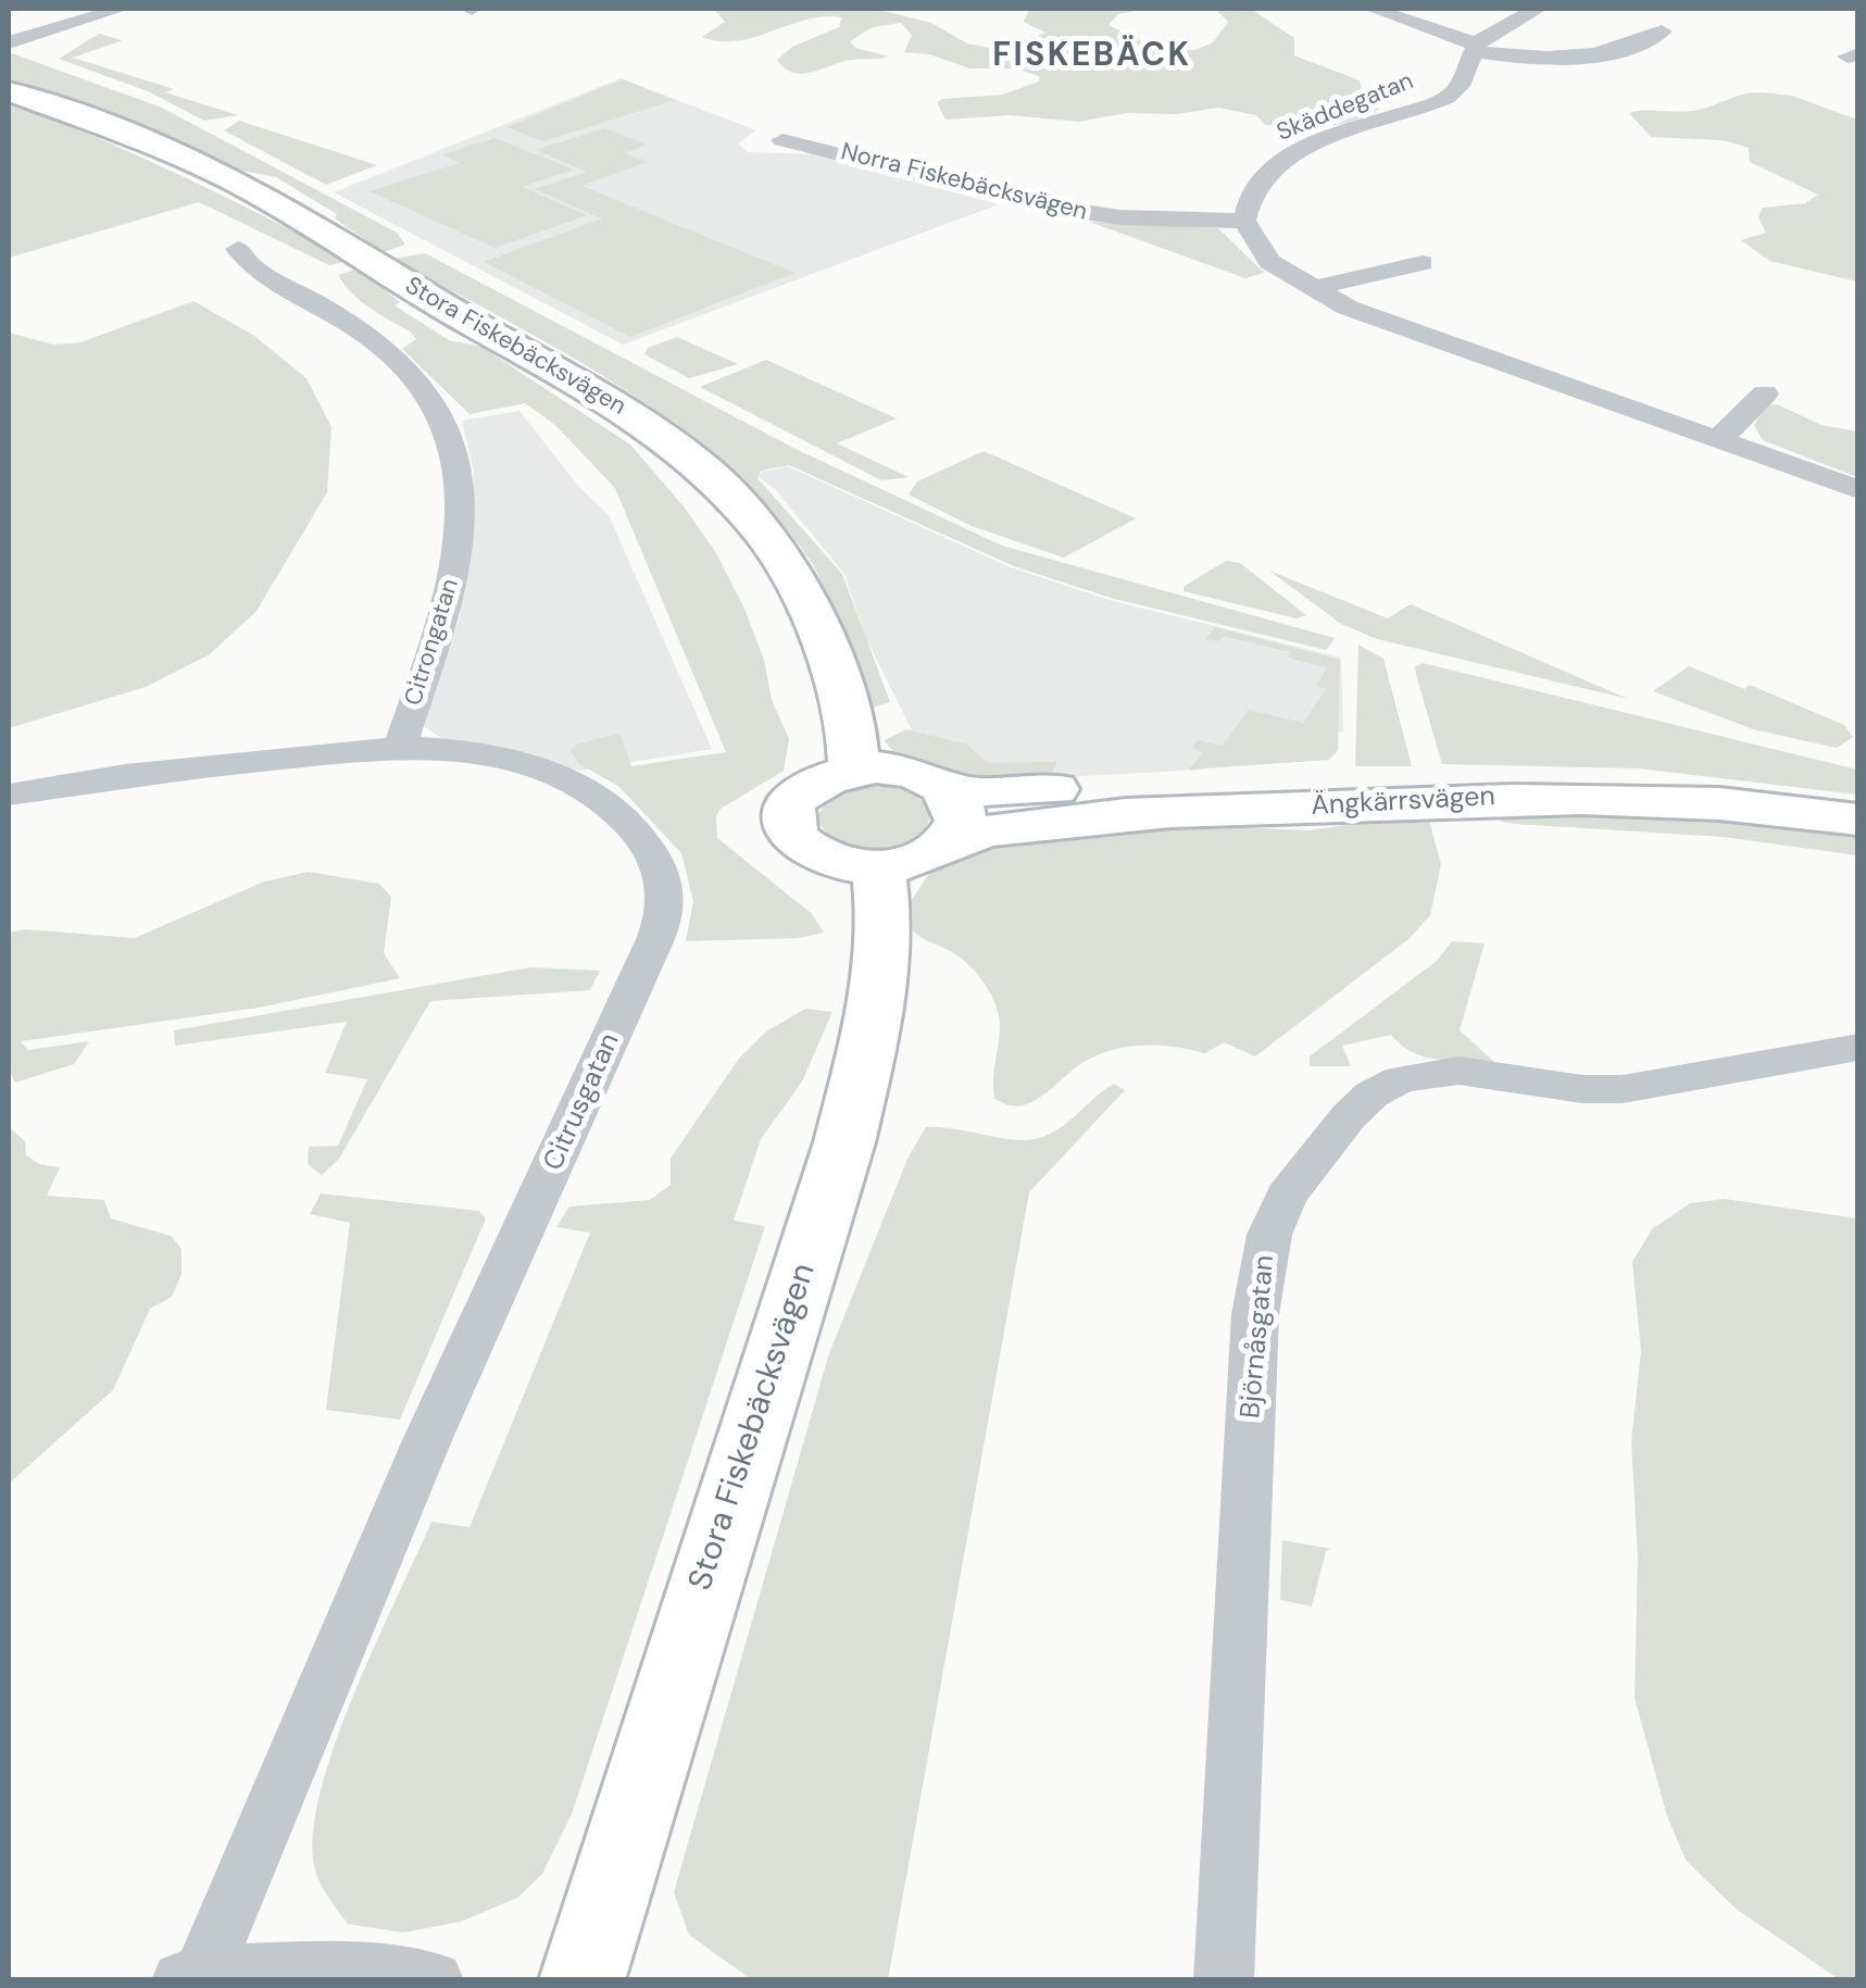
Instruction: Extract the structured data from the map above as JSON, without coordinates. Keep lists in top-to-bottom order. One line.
{"streets":{"street":["Skäddegatan","Norra Fiskebäcksvägen","Stora Fiskebäcksvägen","Citrongatan","Ängkärrsvägen","Citrusgatan","Björnåsgatan"]},"crossings":[["Skäddegatan","Norra Fiskebäcksvägen"],["Stora Fiskebäcksvägen","Ängkärrsvägen"],["Citrongatan","Citrusgatan"]],"districts":["FISKEBÄCK"]}
